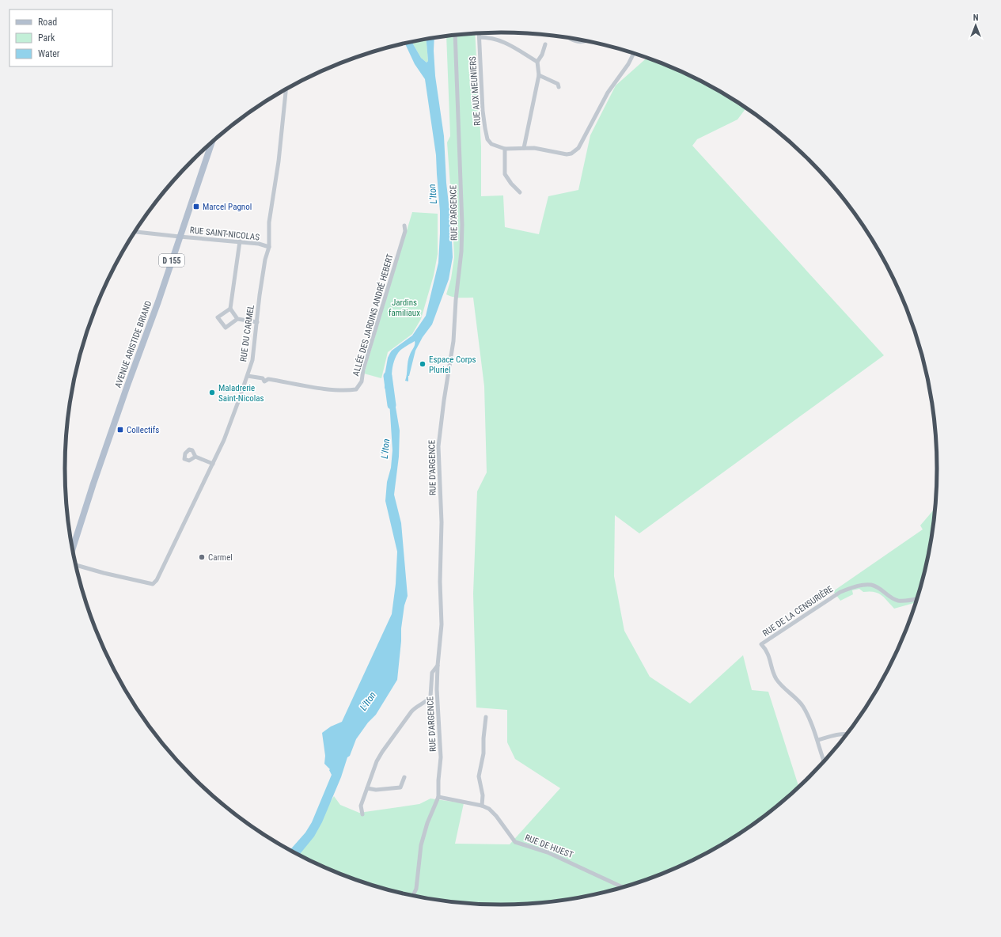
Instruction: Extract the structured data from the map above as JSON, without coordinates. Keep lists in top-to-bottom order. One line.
{"streets":{"main road":["D 155","AVENUE ARISTIDE BRIAND"],"street":["RUE AUX MEUNIERS","RUE D'ARGENCE","RUE SAINT-NICOLAS","ALLÉE DES JARDINS ANDRÉ HEBERT","RUE DU CARMEL","RUE DE LA CENSURIÈRE","RUE DE HUEST"]},"crossings":[["RUE D'ARGENCE","RUE DE HUEST"],["RUE SAINT-NICOLAS","RUE DU CARMEL"],["RUE SAINT-NICOLAS","AVENUE ARISTIDE BRIAND"],["ALLÉE DES JARDINS ANDRÉ HEBERT","RUE DU CARMEL"]],"water":["L'Iton"],"parks":["Jardins familiaux"],"places":{"transit":["Marcel Pagnol","Collectifs"],"other":["Espace Corps Pluriel","Maladrerie Saint-Nicolas","Carmel"]},"legend":["Road","Park","Water"],"north":"top"}
